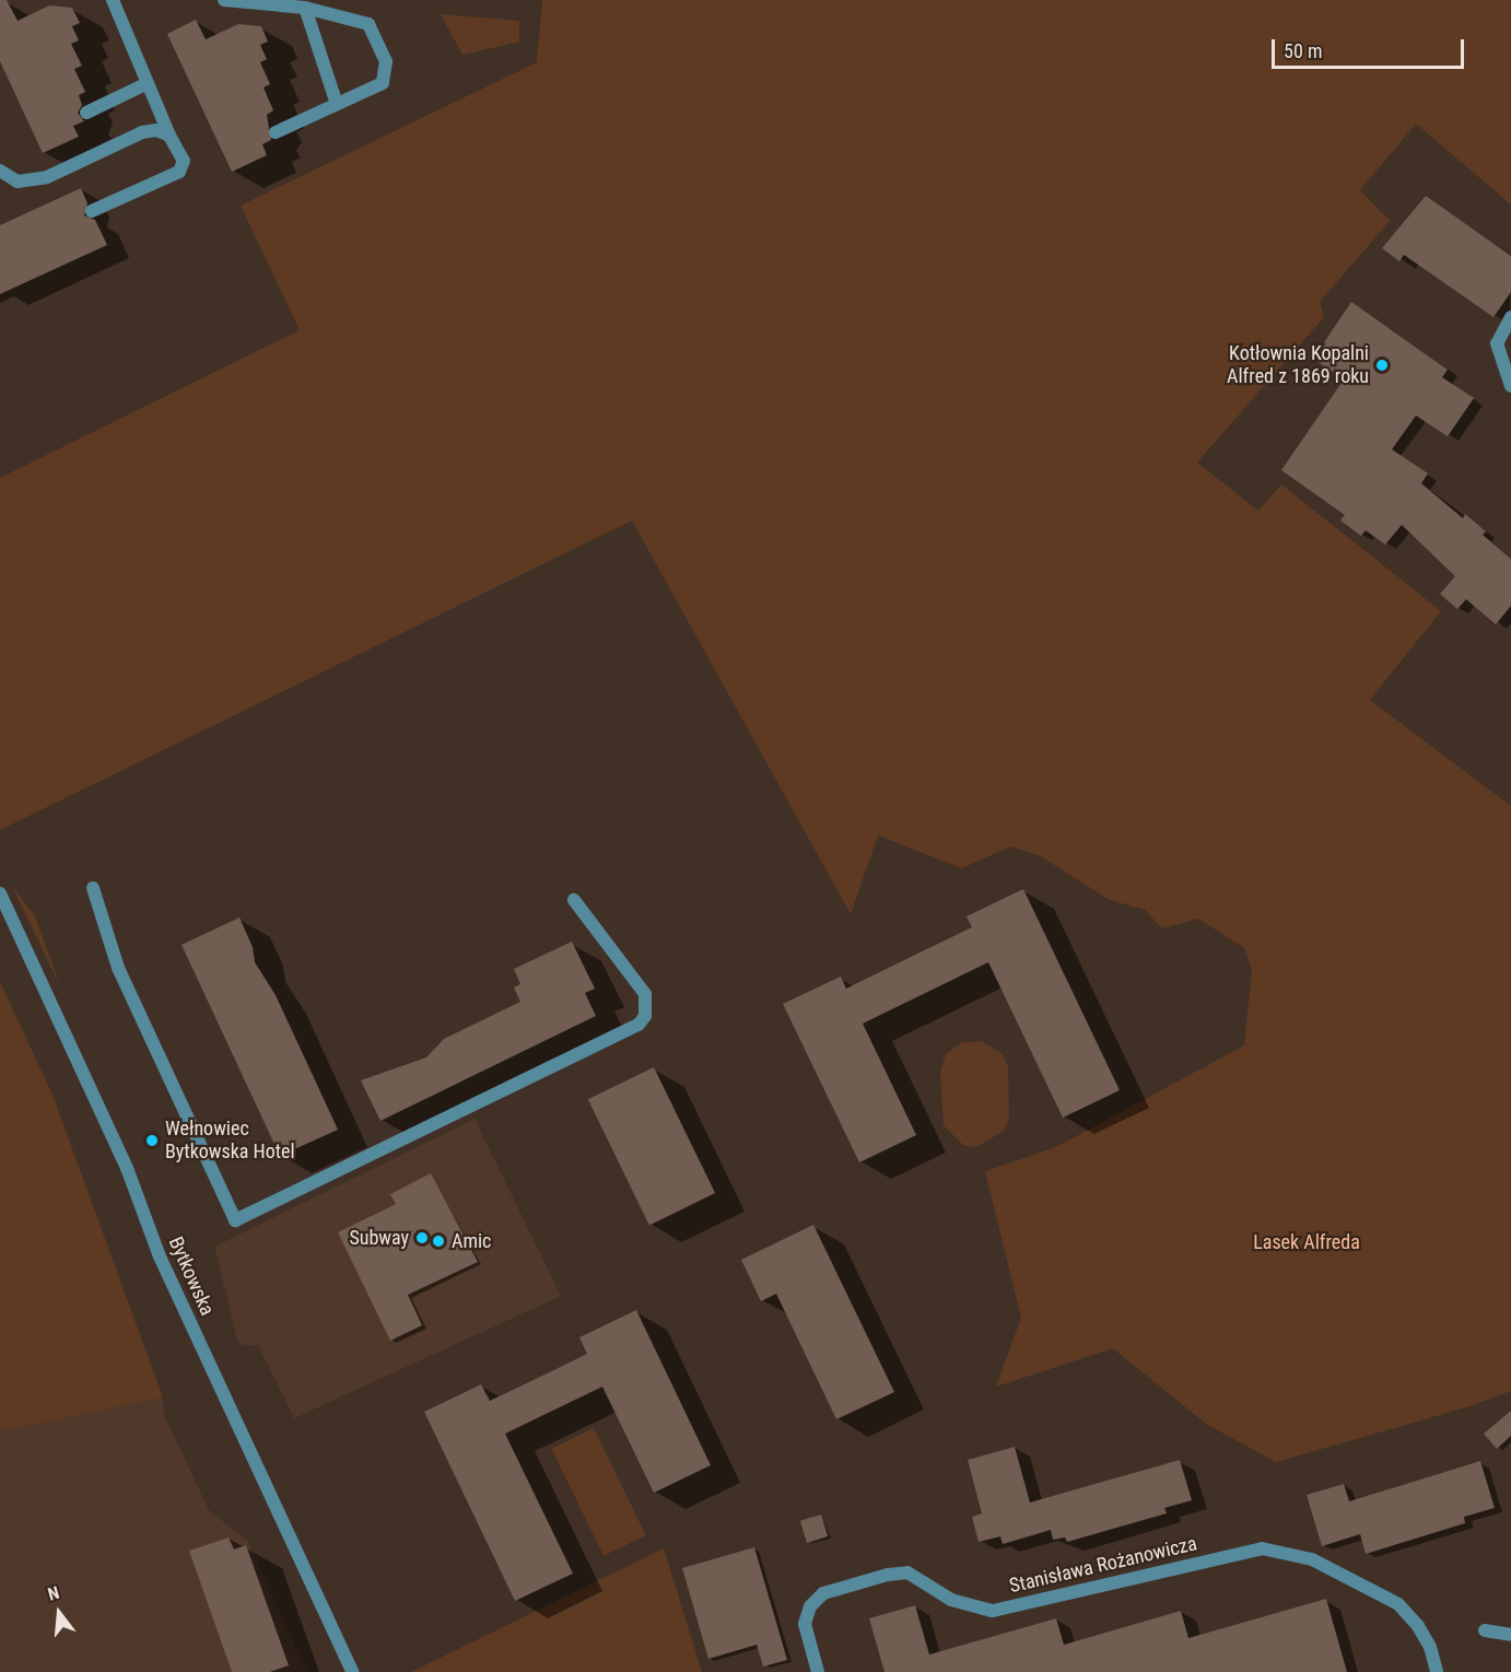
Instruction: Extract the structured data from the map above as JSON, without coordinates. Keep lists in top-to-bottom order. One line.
{"streets":{"street":["Bytkowska","Stanisława Rożanowicza"]},"parks":["Lasek Alfreda"],"places":["Kotłownia Kopalni Alfred z 1869 roku","Wełnowiec Bytkowska Hotel","Subway","Amic"],"scale_bar":"50 m","north":"top"}
